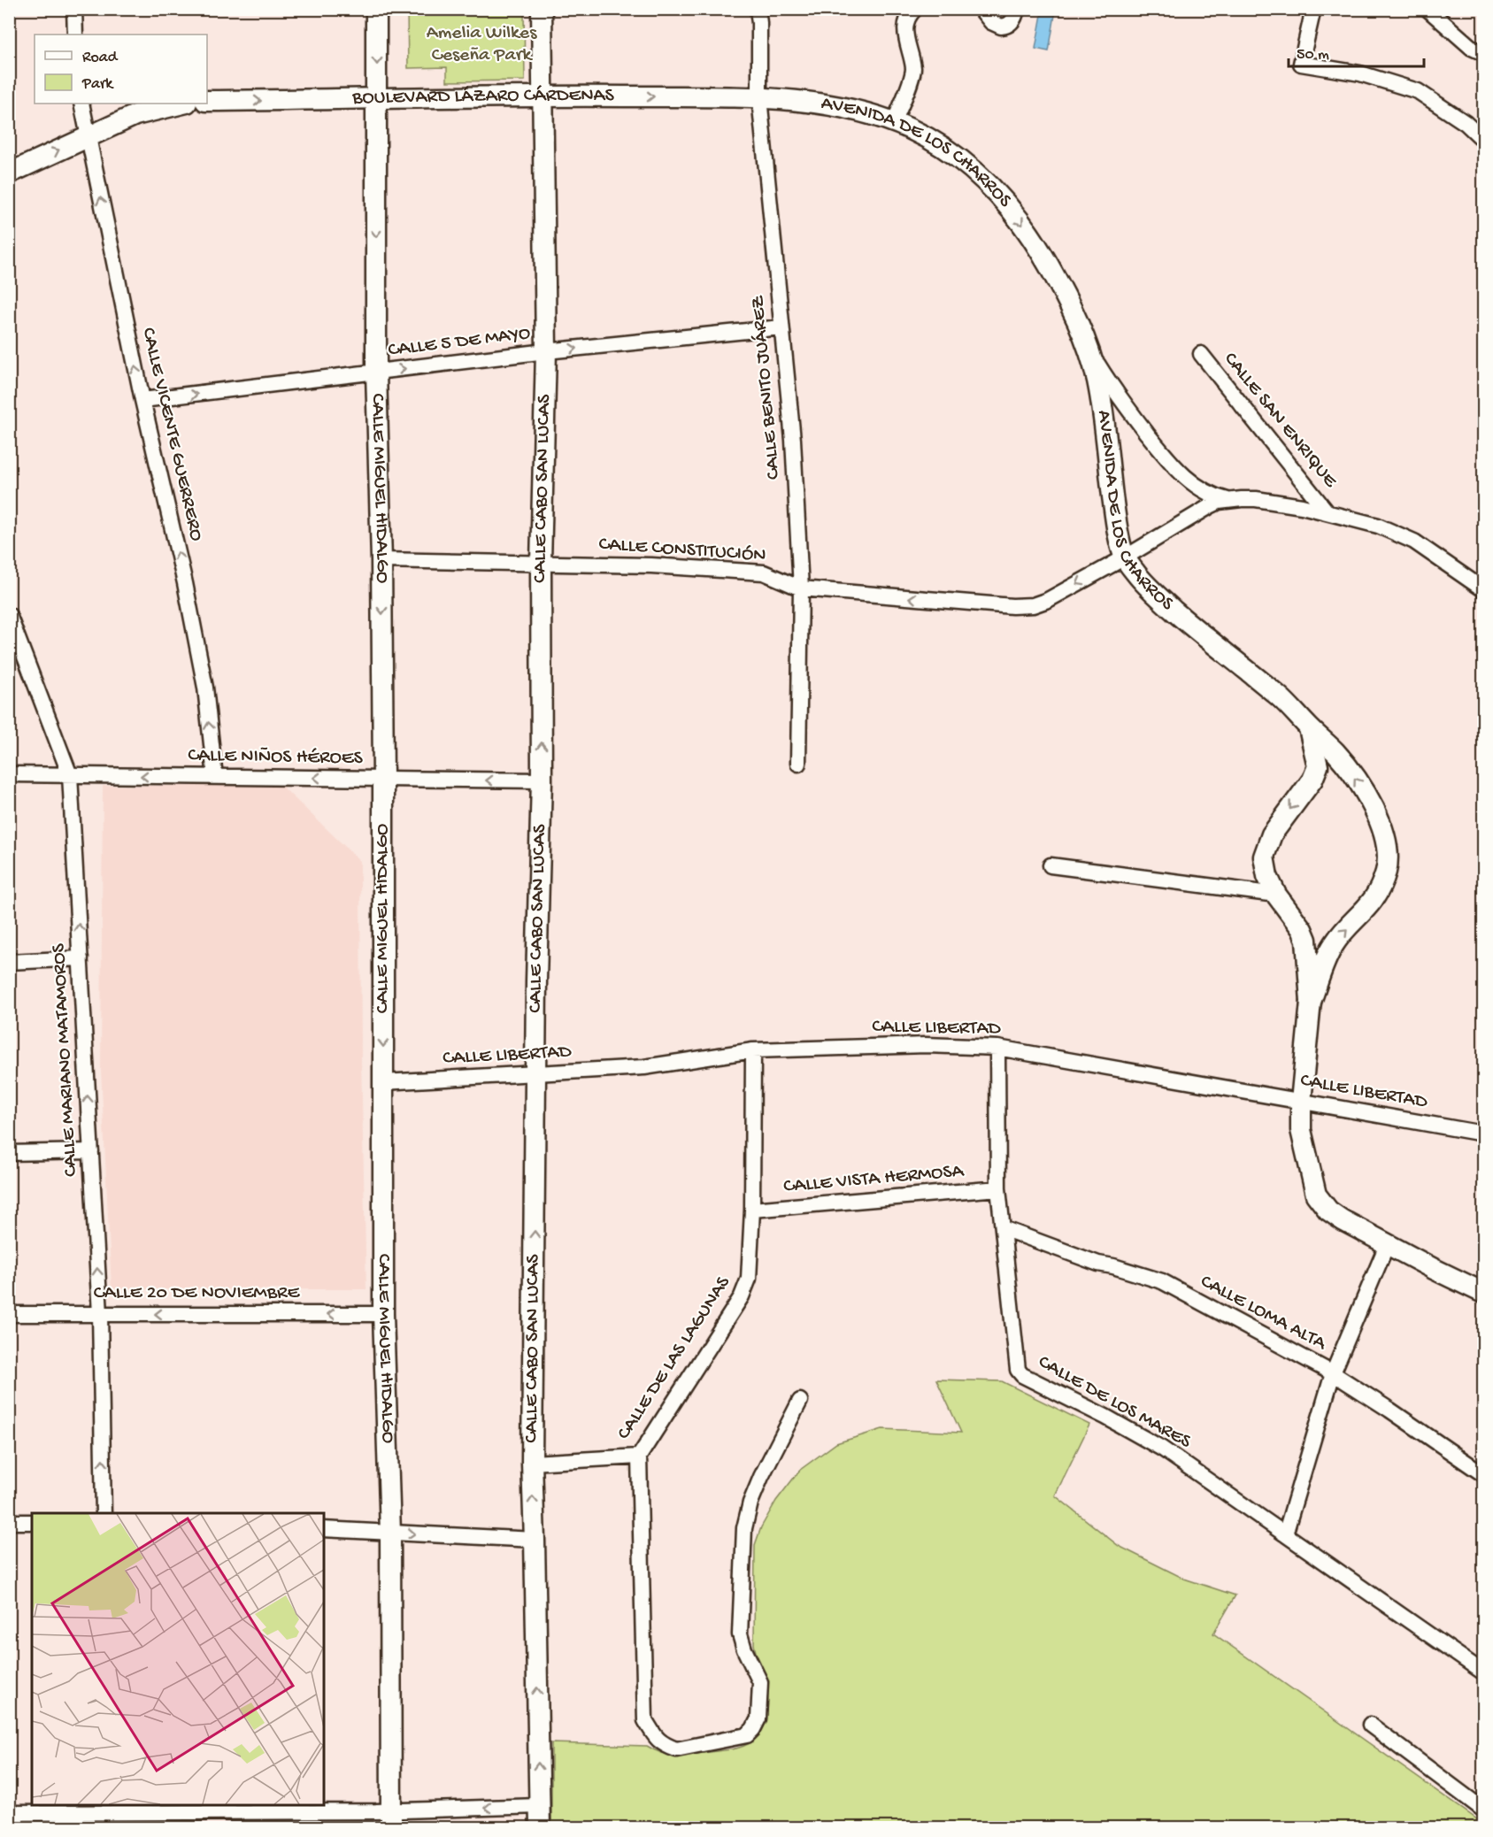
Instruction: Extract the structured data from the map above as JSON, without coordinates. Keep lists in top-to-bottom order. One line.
{"streets":{"main road":["BOULEVARD LÁZARO CÁRDENAS","AVENIDA DE LOS CHARROS","CALLE MIGUEL HIDALGO","CALLE CABO SAN LUCAS"],"street":["CALLE 5 DE MAYO","CALLE BENITO JUÁREZ","CALLE SAN ENRIQUE","CALLE VICENTE GUERRERO","CALLE CONSTITUCIÓN","CALLE NIÑOS HÉROES","CALLE LIBERTAD","CALLE MARIANO MATAMOROS","CALLE VISTA HERMOSA","CALLE 20 DE NOVIEMBRE","CALLE LOMA ALTA","CALLE DE LAS LAGUNAS","CALLE DE LOS MARES"]},"crossings":[["BOULEVARD LÁZARO CÁRDENAS","AVENIDA DE LOS CHARROS"],["BOULEVARD LÁZARO CÁRDENAS","CALLE BENITO JUÁREZ"],["BOULEVARD LÁZARO CÁRDENAS","CALLE MIGUEL HIDALGO"],["BOULEVARD LÁZARO CÁRDENAS","CALLE CABO SAN LUCAS"],["AVENIDA DE LOS CHARROS","CALLE BENITO JUÁREZ"],["AVENIDA DE LOS CHARROS","CALLE CONSTITUCIÓN"],["AVENIDA DE LOS CHARROS","CALLE LIBERTAD"],["CALLE 5 DE MAYO","CALLE BENITO JUÁREZ"],["CALLE 5 DE MAYO","CALLE VICENTE GUERRERO"],["CALLE 5 DE MAYO","CALLE MIGUEL HIDALGO"],["CALLE 5 DE MAYO","CALLE CABO SAN LUCAS"],["CALLE BENITO JUÁREZ","CALLE CONSTITUCIÓN"],["CALLE VICENTE GUERRERO","CALLE NIÑOS HÉROES"],["CALLE MIGUEL HIDALGO","CALLE CONSTITUCIÓN"],["CALLE MIGUEL HIDALGO","CALLE NIÑOS HÉROES"],["CALLE MIGUEL HIDALGO","CALLE LIBERTAD"],["CALLE MIGUEL HIDALGO","CALLE 20 DE NOVIEMBRE"],["CALLE CABO SAN LUCAS","CALLE CONSTITUCIÓN"],["CALLE CABO SAN LUCAS","CALLE NIÑOS HÉROES"],["CALLE CABO SAN LUCAS","CALLE LIBERTAD"],["CALLE CABO SAN LUCAS","CALLE DE LAS LAGUNAS"],["CALLE NIÑOS HÉROES","CALLE MARIANO MATAMOROS"],["CALLE LIBERTAD","CALLE DE LAS LAGUNAS"],["CALLE LIBERTAD","CALLE DE LOS MARES"],["CALLE MARIANO MATAMOROS","CALLE 20 DE NOVIEMBRE"],["CALLE VISTA HERMOSA","CALLE DE LAS LAGUNAS"],["CALLE VISTA HERMOSA","CALLE DE LOS MARES"],["CALLE LOMA ALTA","CALLE DE LOS MARES"]],"one_way":["BOULEVARD LÁZARO CÁRDENAS","CALLE 5 DE MAYO","CALLE VICENTE GUERRERO","CALLE MIGUEL HIDALGO","CALLE CABO SAN LUCAS","CALLE CONSTITUCIÓN","CALLE NIÑOS HÉROES","CALLE MARIANO MATAMOROS","CALLE 20 DE NOVIEMBRE"],"parks":["Amelia Wilkes Ceseña Park"],"legend":["Road","Park"],"scale_bar":"50 m"}
